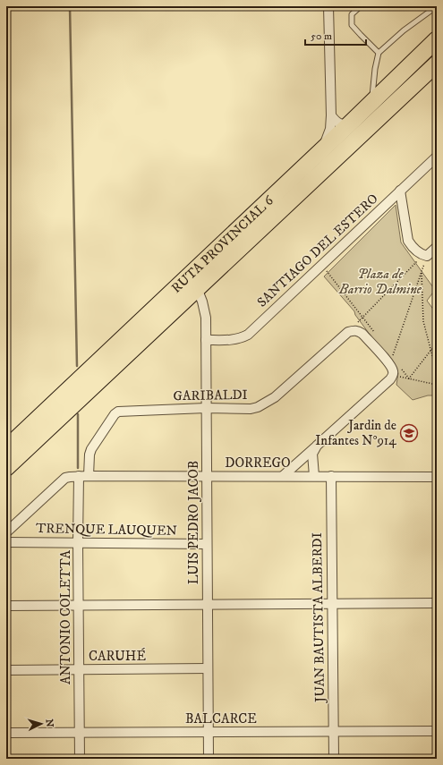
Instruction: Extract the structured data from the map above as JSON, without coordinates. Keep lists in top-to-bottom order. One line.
{"streets":{"highway":["RUTA PROVINCIAL 6"],"street":["SANTIAGO DEL ESTERO","GARIBALDI","DORREGO","LUIS PEDRO JACOB","TRENQUE LAUQUEN","ANTONIO COLETTA","JUAN BAUTISTA ALBERDI","CARUHÉ","BALCARCE"]},"crossings":[["RUTA PROVINCIAL 6","LUIS PEDRO JACOB"],["SANTIAGO DEL ESTERO","LUIS PEDRO JACOB"],["GARIBALDI","DORREGO"],["GARIBALDI","LUIS PEDRO JACOB"],["DORREGO","LUIS PEDRO JACOB"],["DORREGO","TRENQUE LAUQUEN"],["DORREGO","ANTONIO COLETTA"],["DORREGO","JUAN BAUTISTA ALBERDI"],["LUIS PEDRO JACOB","TRENQUE LAUQUEN"],["LUIS PEDRO JACOB","CARUHÉ"],["LUIS PEDRO JACOB","BALCARCE"],["TRENQUE LAUQUEN","ANTONIO COLETTA"],["ANTONIO COLETTA","CARUHÉ"],["ANTONIO COLETTA","BALCARCE"],["JUAN BAUTISTA ALBERDI","BALCARCE"]],"parks":["Plaza de Barrio Dalmine"],"places":{"school or university":["Jardin de Infantes N°914"]},"scale_bar":"50 m","north":"right"}
